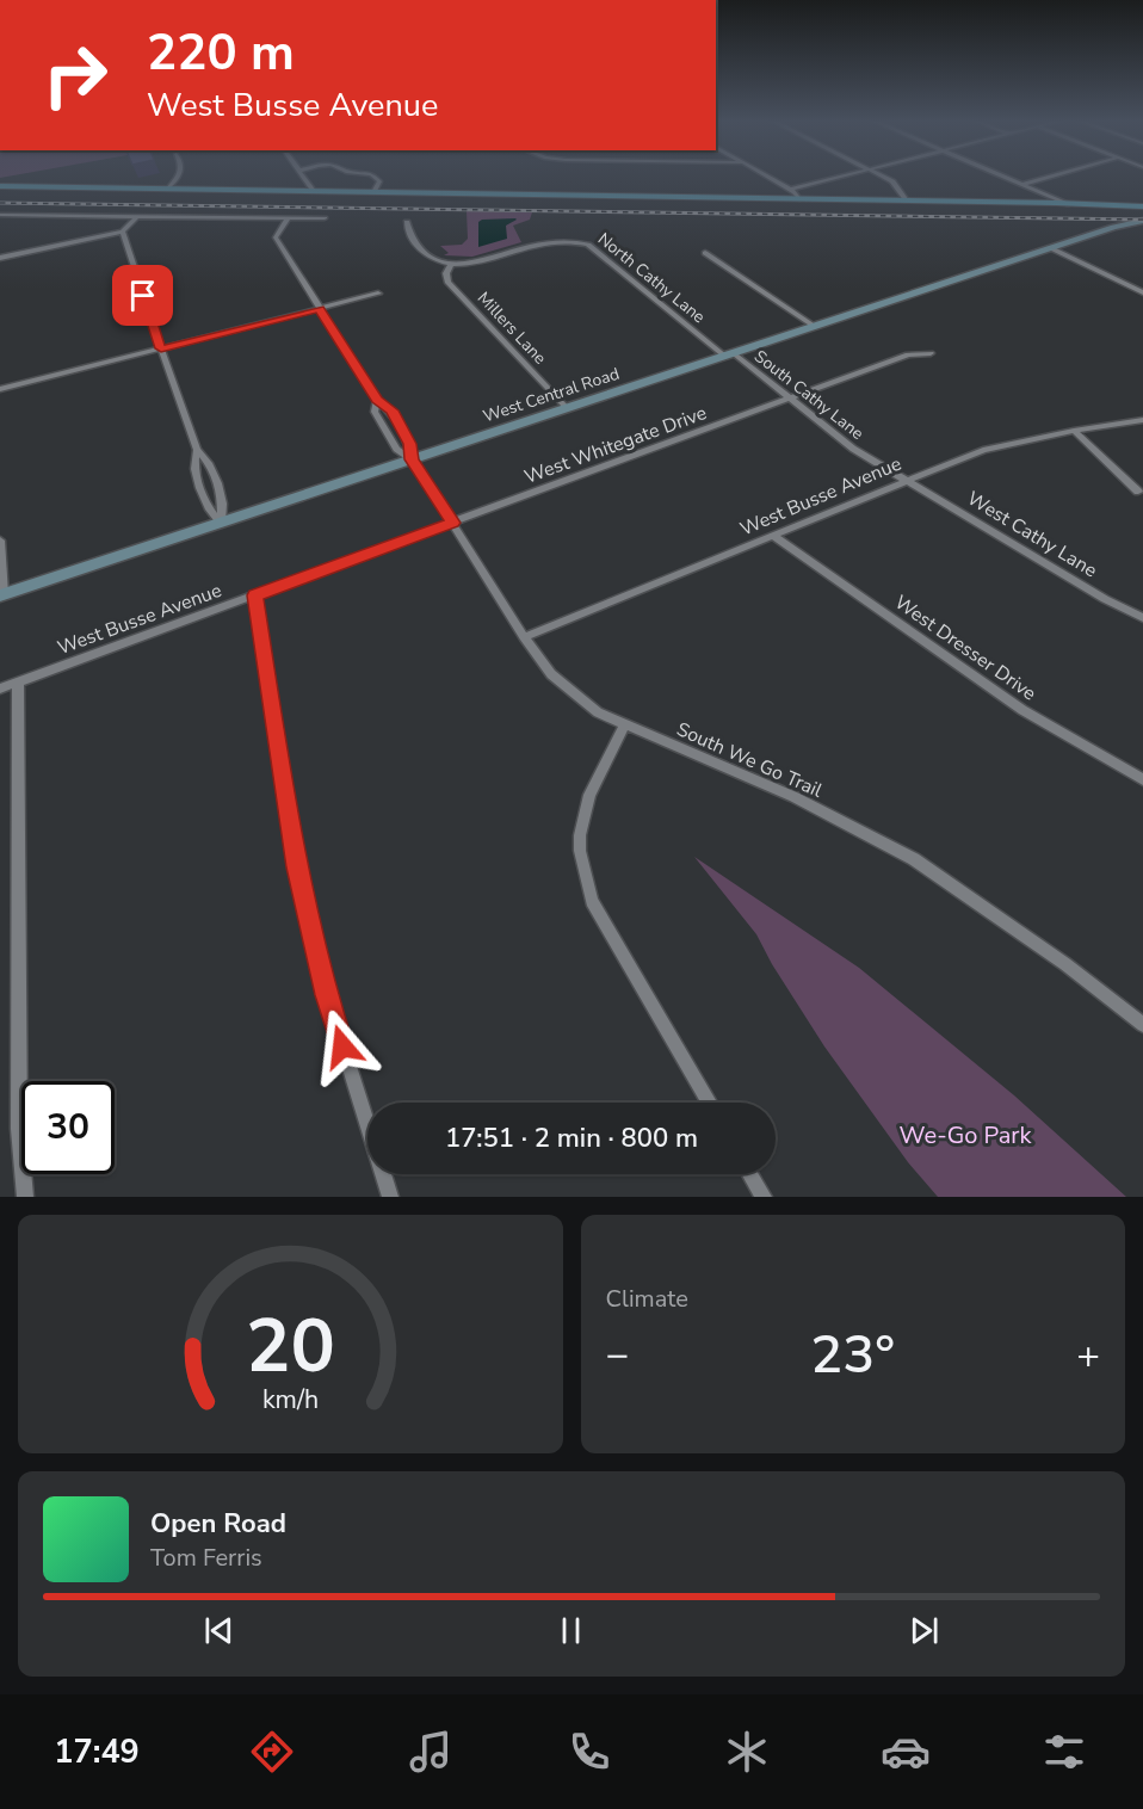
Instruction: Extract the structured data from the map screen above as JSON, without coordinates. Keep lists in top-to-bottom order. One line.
{"streets":{"main road":["West Central Road"],"street":["North Cathy Lane","Millers Lane","South Cathy Lane","West Whitegate Drive","West Busse Avenue","West Cathy Lane","West Dresser Drive","South We Go Trail"]},"crossings":[["North Cathy Lane","Millers Lane"],["North Cathy Lane","West Central Road"],["North Cathy Lane","South Cathy Lane"],["Millers Lane","West Central Road"],["West Central Road","South Cathy Lane"],["West Central Road","South We Go Trail"],["South Cathy Lane","West Whitegate Drive"],["South Cathy Lane","West Busse Avenue"],["South Cathy Lane","West Cathy Lane"],["West Whitegate Drive","West Busse Avenue"],["West Whitegate Drive","South We Go Trail"],["West Busse Avenue","West Cathy Lane"],["West Busse Avenue","West Dresser Drive"],["West Busse Avenue","South We Go Trail"]],"parks":["We-Go Park"],"page":{"turn":["220 m","West Busse Avenue"],"limit":"30","trip":"17:51 · 2 min · 800 m","tile":"Climate","heat":["−","23°","+"],"song":["Open Road","Tom Ferris"],"tabs":"17:49","gauge":["20","km/h"]}}
